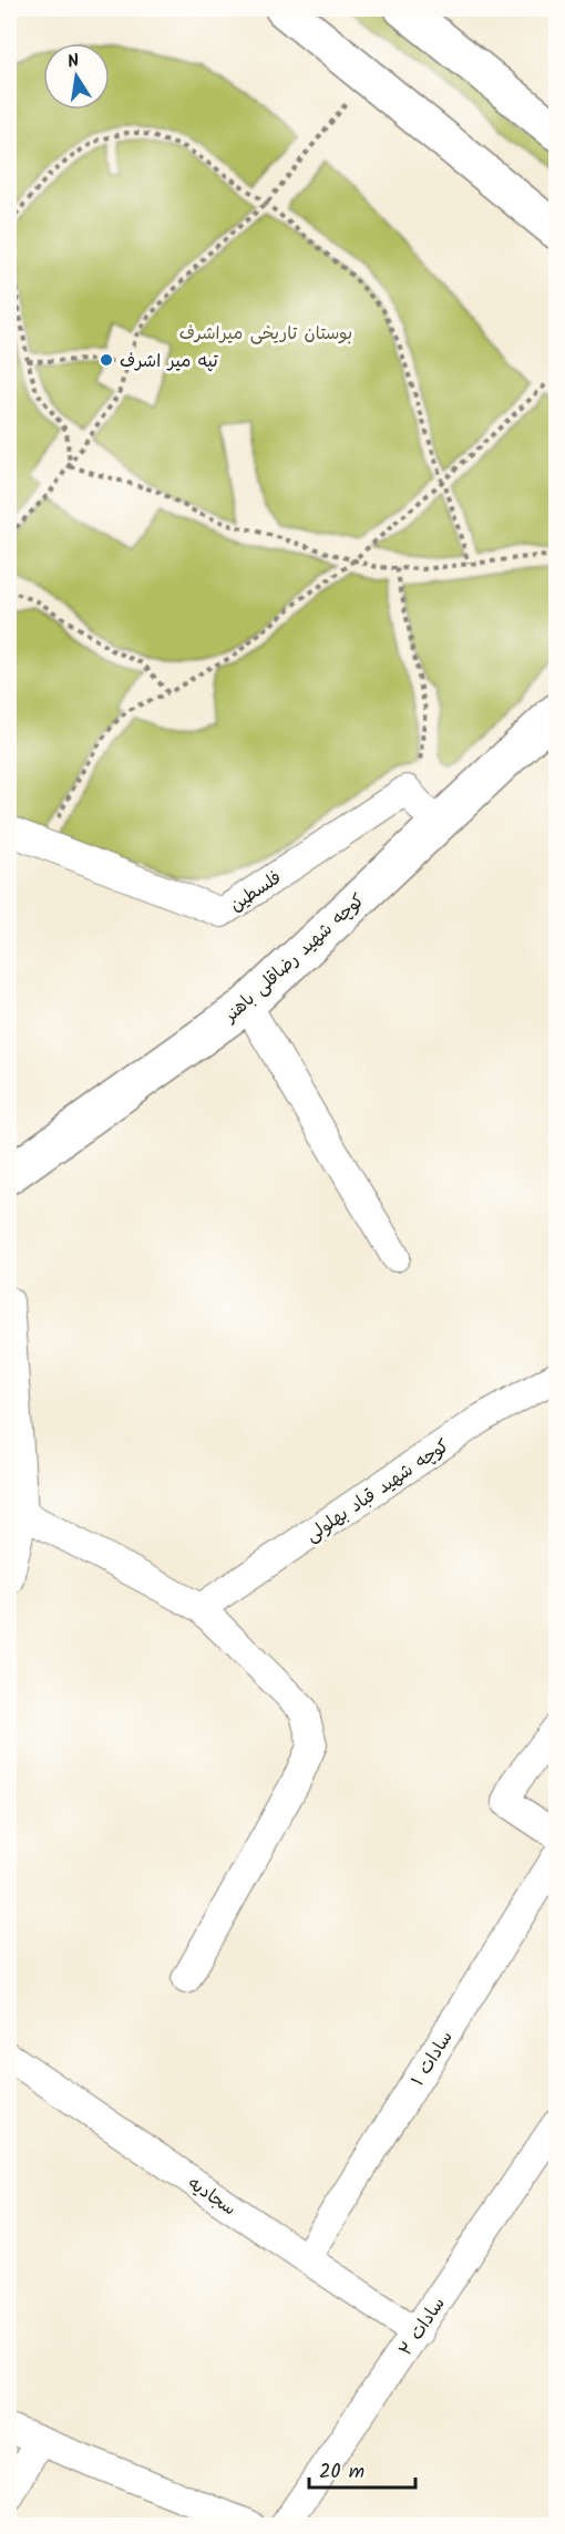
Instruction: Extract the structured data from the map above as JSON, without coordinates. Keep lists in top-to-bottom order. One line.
{"streets":{"street":["فلسطین","کوچه شهید رضاقلی باهنر","کوچه شهید قباد بهلولی","سادات ۱","سجادیه","سادات ۲"]},"crossings":[["سادات ۱","سجادیه"],["سجادیه","سادات ۲"]],"parks":["بوستان تاریخی میراشرف"],"places":["تپه میر اشرف"],"scale_bar":"20 m","north":"top"}
